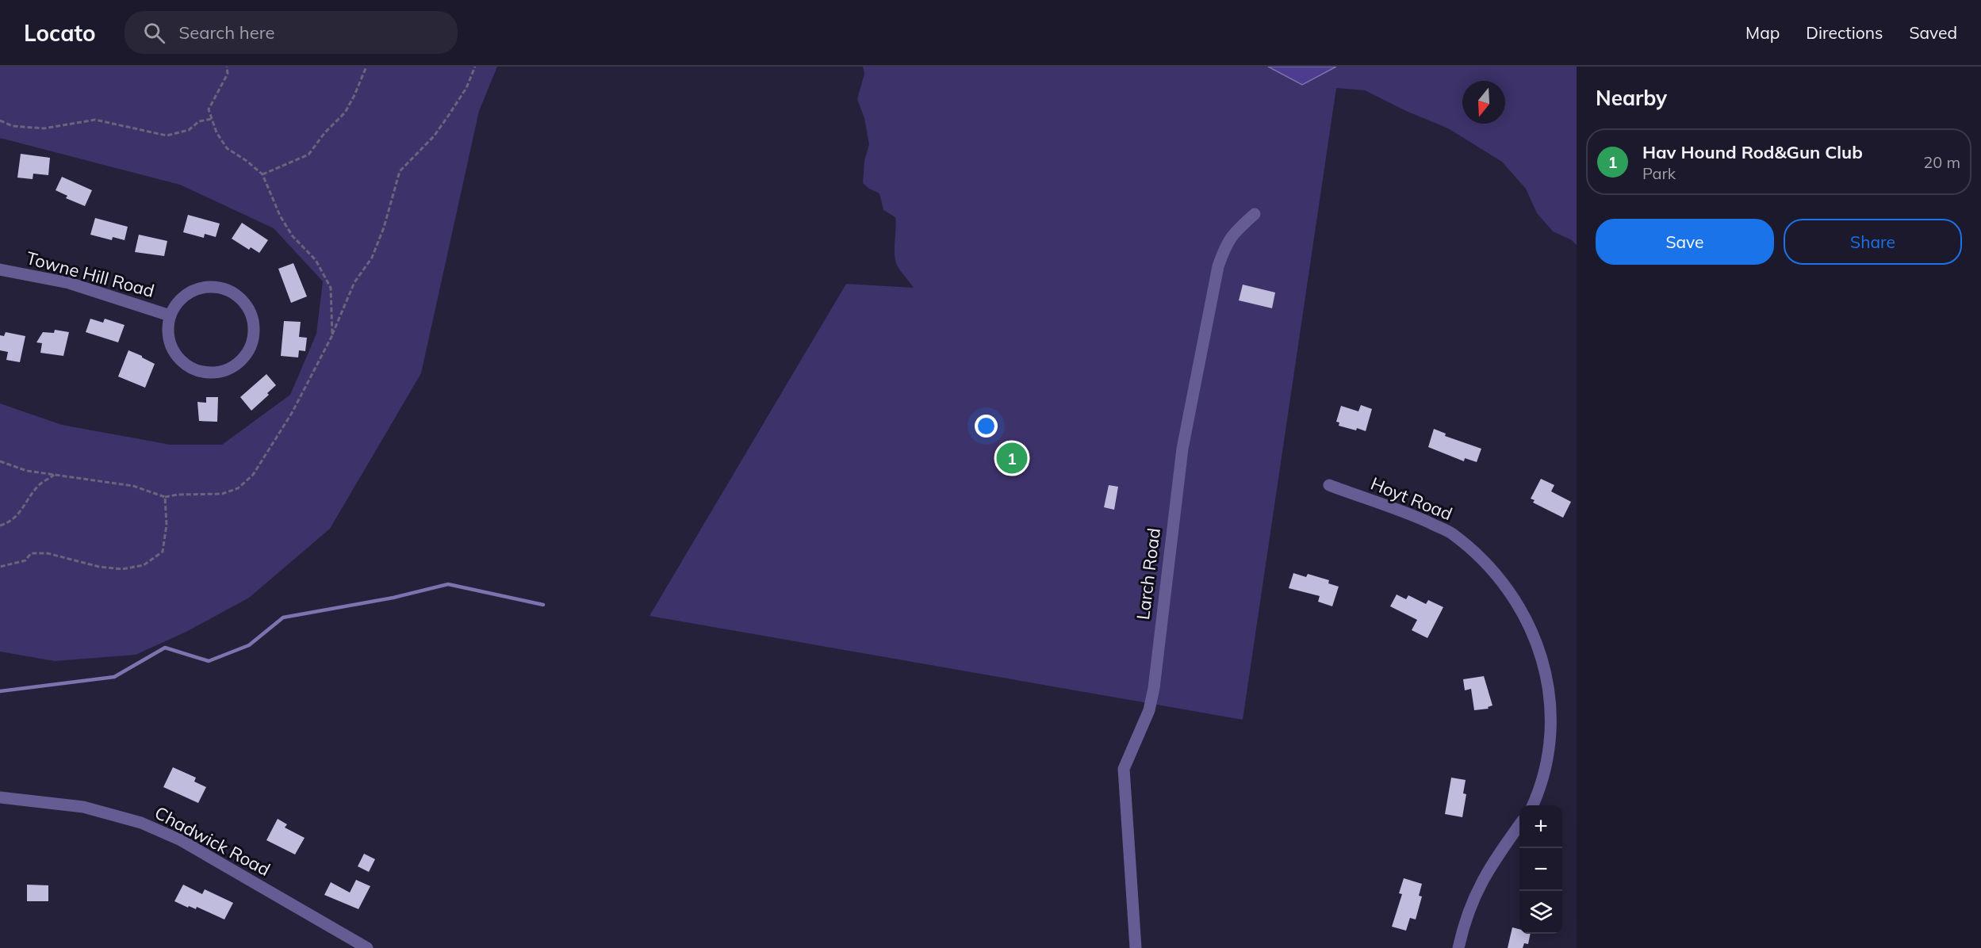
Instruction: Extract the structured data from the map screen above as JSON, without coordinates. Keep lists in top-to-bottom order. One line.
{"streets":{"street":["Towne Hill Road","Hoyt Road","Larch Road","Chadwick Road"]},"north":"bottom","page":{"header":"Locato","search":"Search here","nav":["Map","Directions","Saved"],"heading":"Nearby","list":[{"mark":"1","name":"Hav Hound Rod&Gun Club","note":"Park","value":"20 m"}],"buttons":["Save","Share"],"pins":"1","map_buttons":["+","−"]}}
